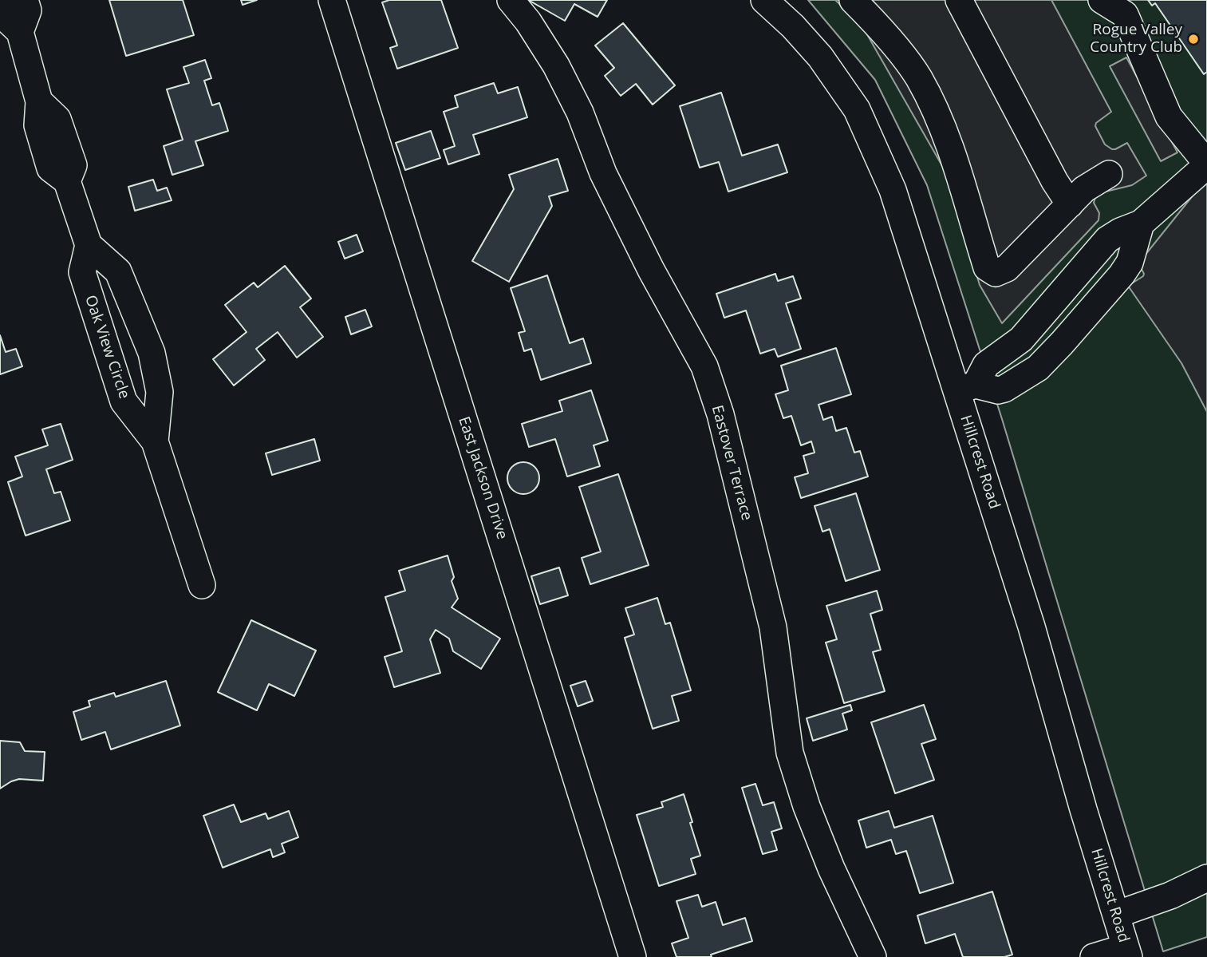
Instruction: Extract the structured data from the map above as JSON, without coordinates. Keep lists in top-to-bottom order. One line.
{"streets":{"street":["Oak View Circle","Hillcrest Road","Eastover Terrace","East Jackson Drive"]},"places":["Rogue Valley Country Club"]}
